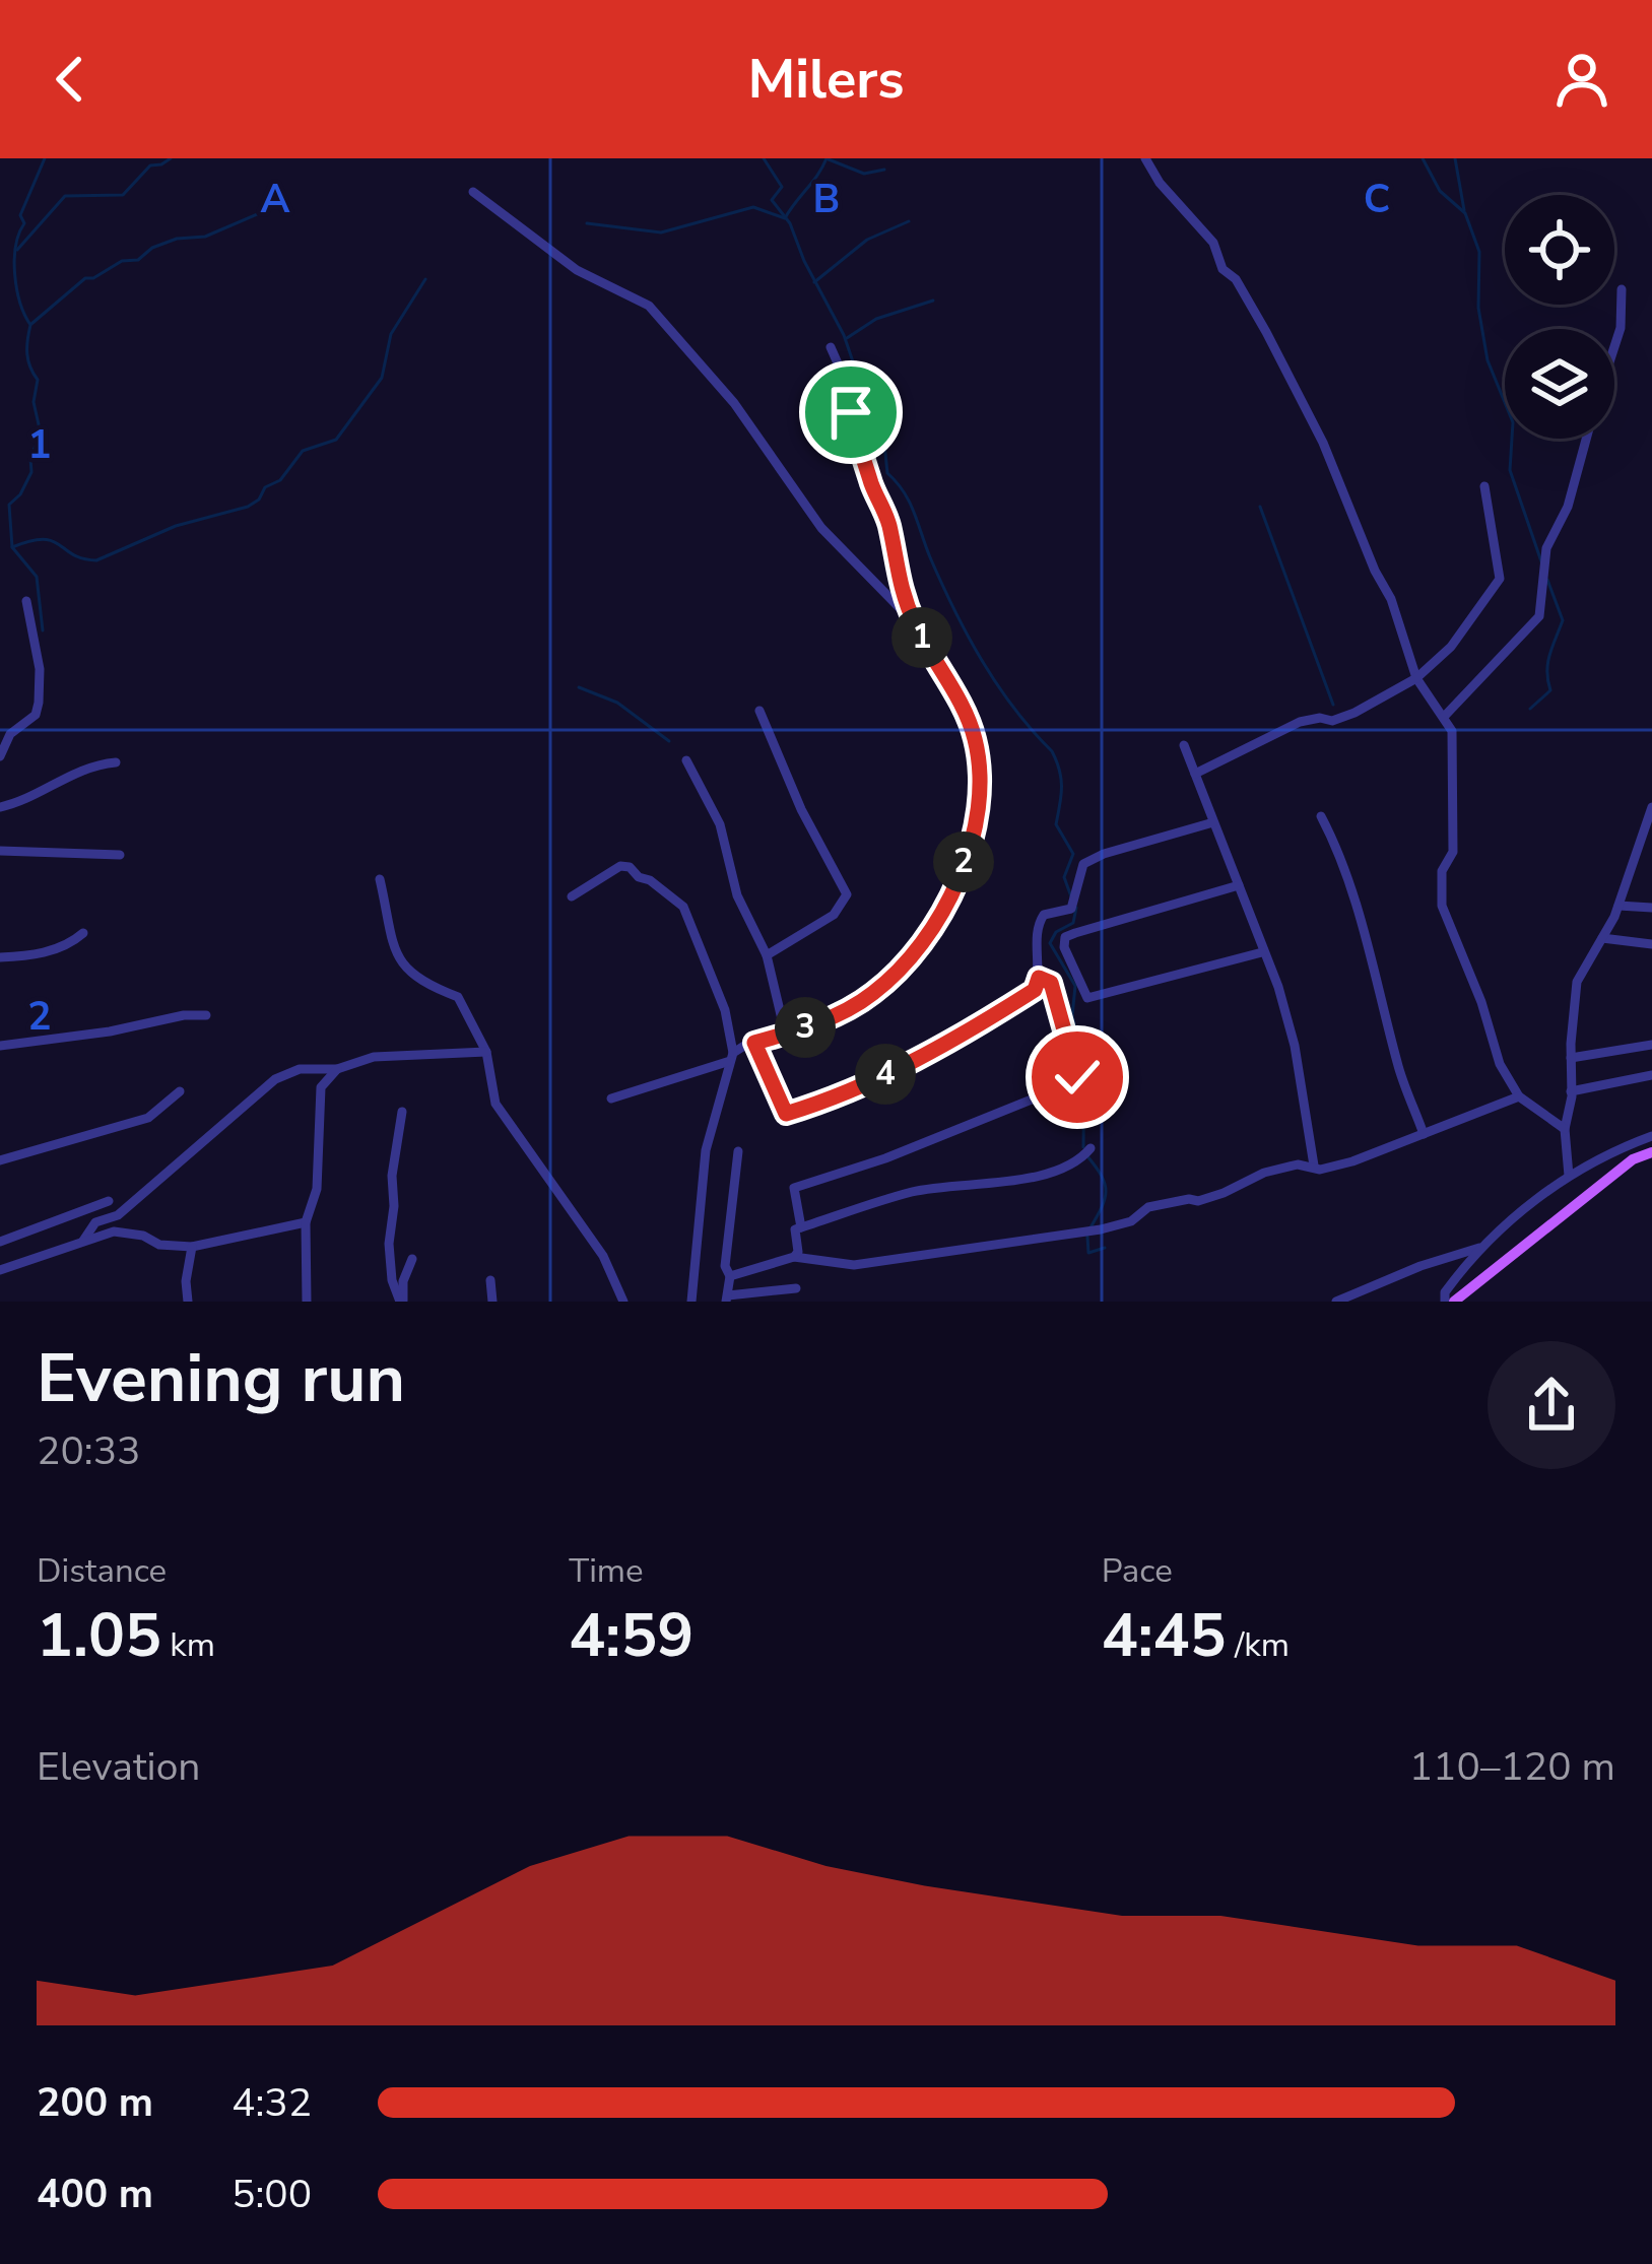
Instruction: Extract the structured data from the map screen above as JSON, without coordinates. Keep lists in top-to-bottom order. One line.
{"page":{"header":"Milers","pins":["1","2","3","4"],"heading":["Evening run","20:33"],"stats":[["Distance","1.05 km"],["Time","4:59"],["Pace","4:45 /km"]],"chart":["Elevation","110–120 m"],"list":[{"name":"200 m","note":"4:32"},{"name":"400 m","note":"5:00"}]},"grid":{"columns":["A","B","C"],"rows":["1","2"]}}
